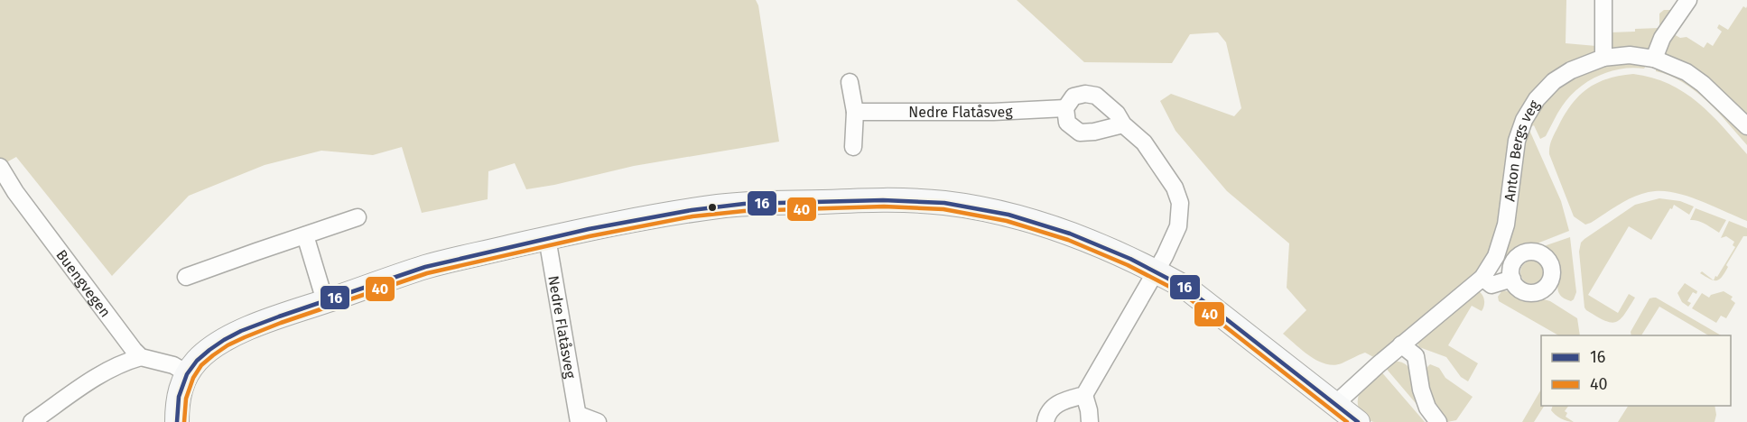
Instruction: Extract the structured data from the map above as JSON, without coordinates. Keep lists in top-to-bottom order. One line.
{"streets":{"street":["Nedre Flatåsveg","Anton Bergs veg","Buengvegen"]},"lines":["transit line 16","transit line 40"],"legend":["16","40"]}
